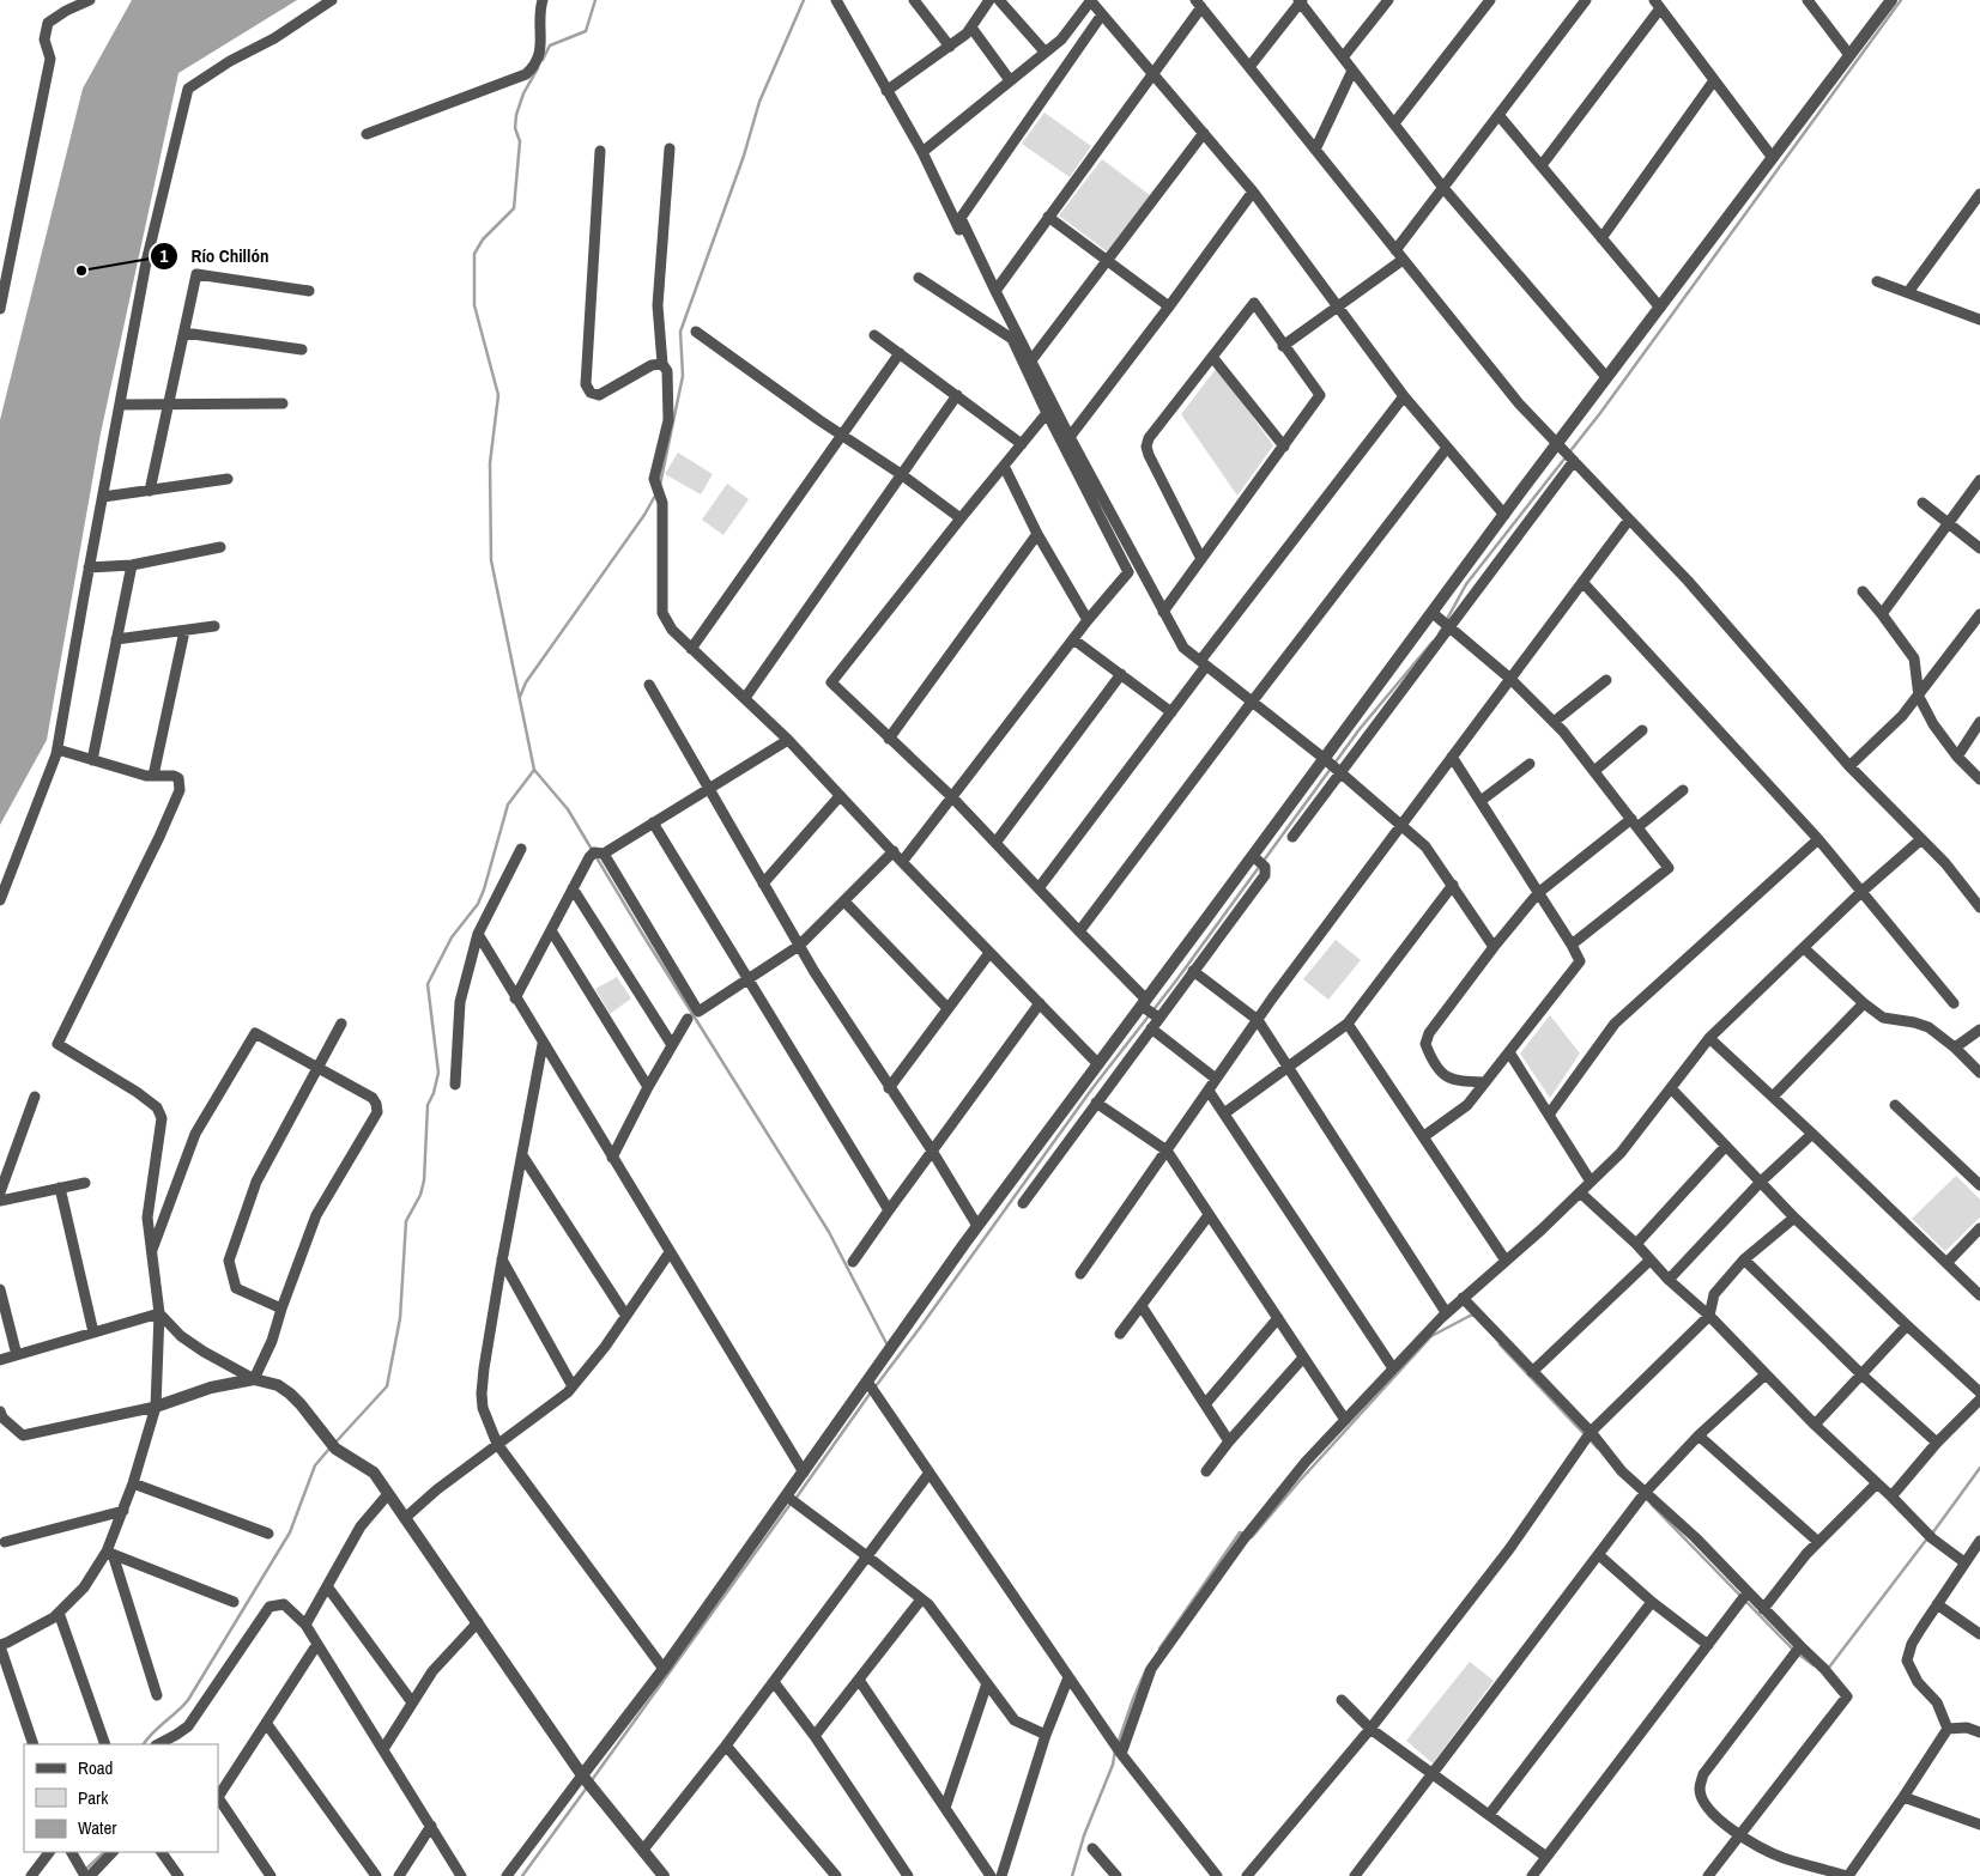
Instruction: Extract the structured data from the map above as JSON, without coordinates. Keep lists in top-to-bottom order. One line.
{"places":["Río Chillón"],"legend":["Road","Park","Water"]}
